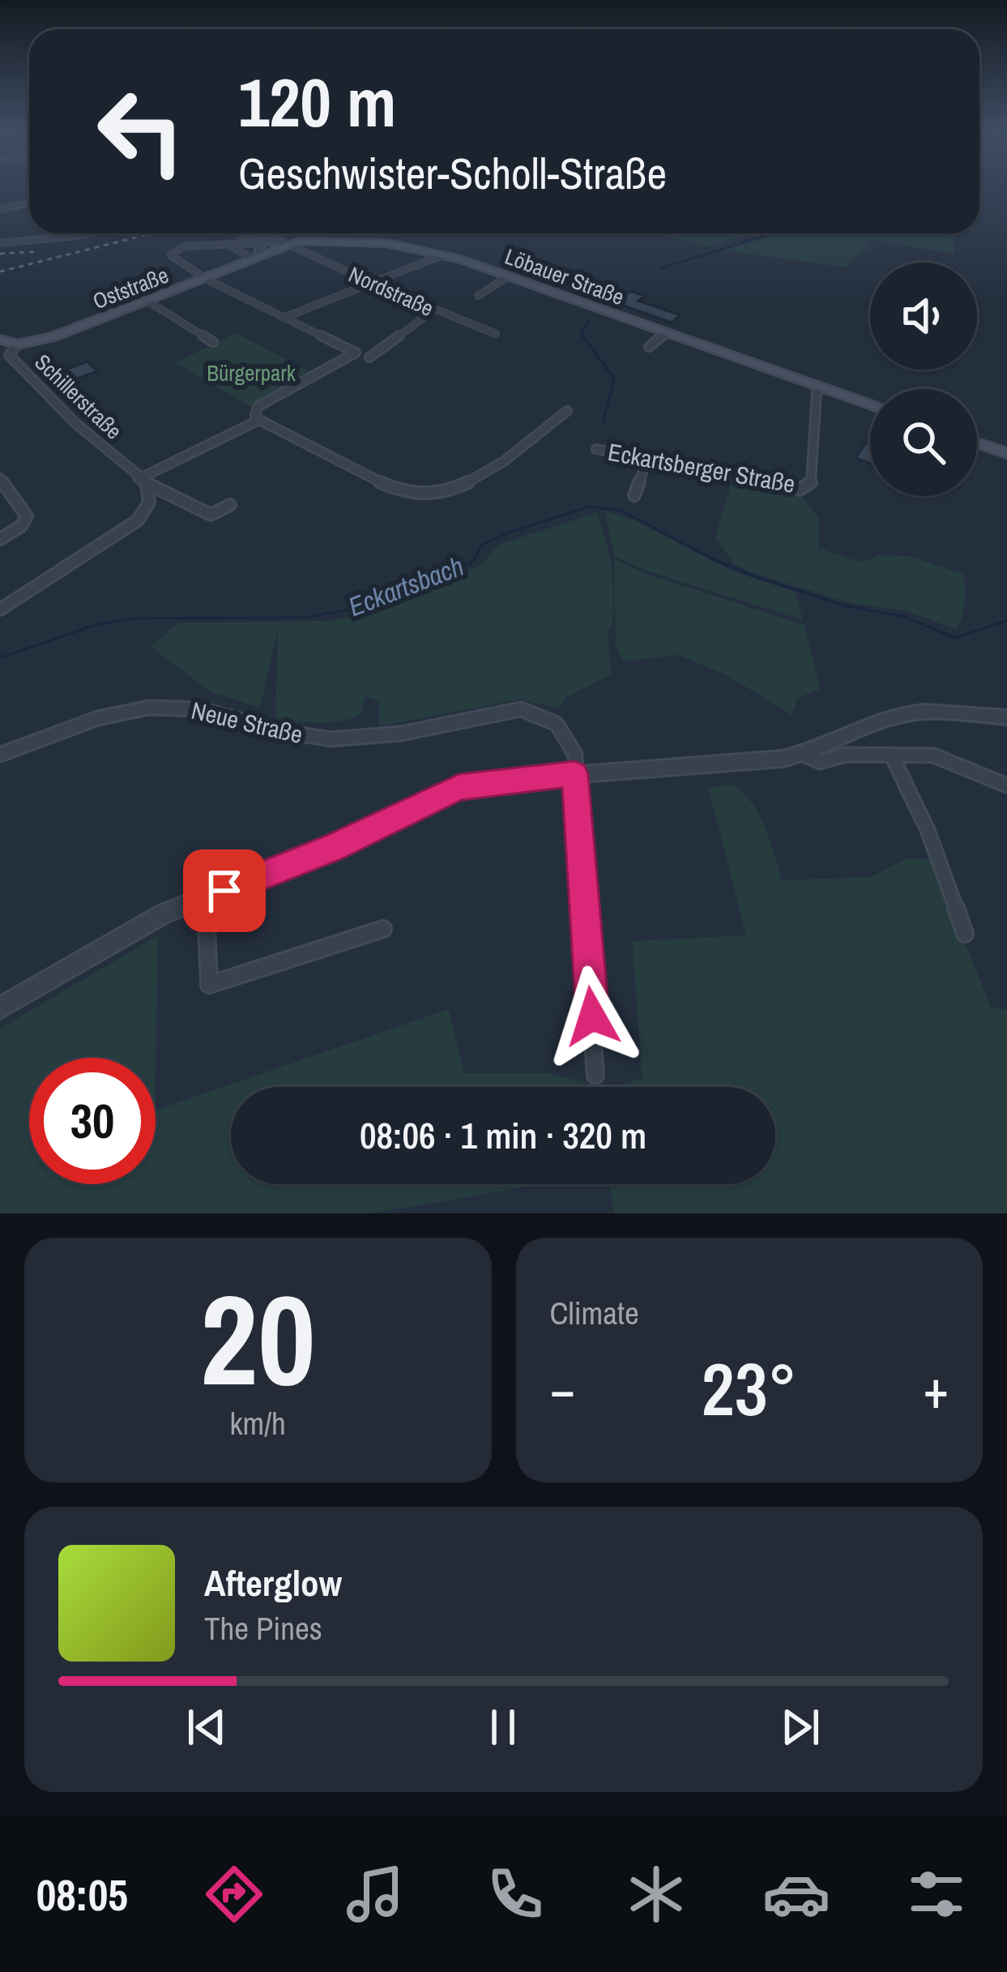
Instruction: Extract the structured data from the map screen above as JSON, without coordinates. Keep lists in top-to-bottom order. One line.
{"streets":{"main road":["Löbauer Straße","Oststraße","Schillerstraße"],"street":["Nordstraße","Eckartsberger Straße","Neue Straße"]},"crossings":[["Löbauer Straße","Oststraße"],["Löbauer Straße","Nordstraße"],["Löbauer Straße","Eckartsberger Straße"],["Oststraße","Nordstraße"],["Oststraße","Schillerstraße"]],"water":["Eckartsbach"],"parks":["Bürgerpark"],"page":{"turn":["120 m","Geschwister-Scholl-Straße"],"limit":"30","trip":"08:06 · 1 min · 320 m","tile":[["20","km/h"],"Climate"],"heat":["−","23°","+"],"song":["Afterglow","The Pines"],"tabs":"08:05"}}
